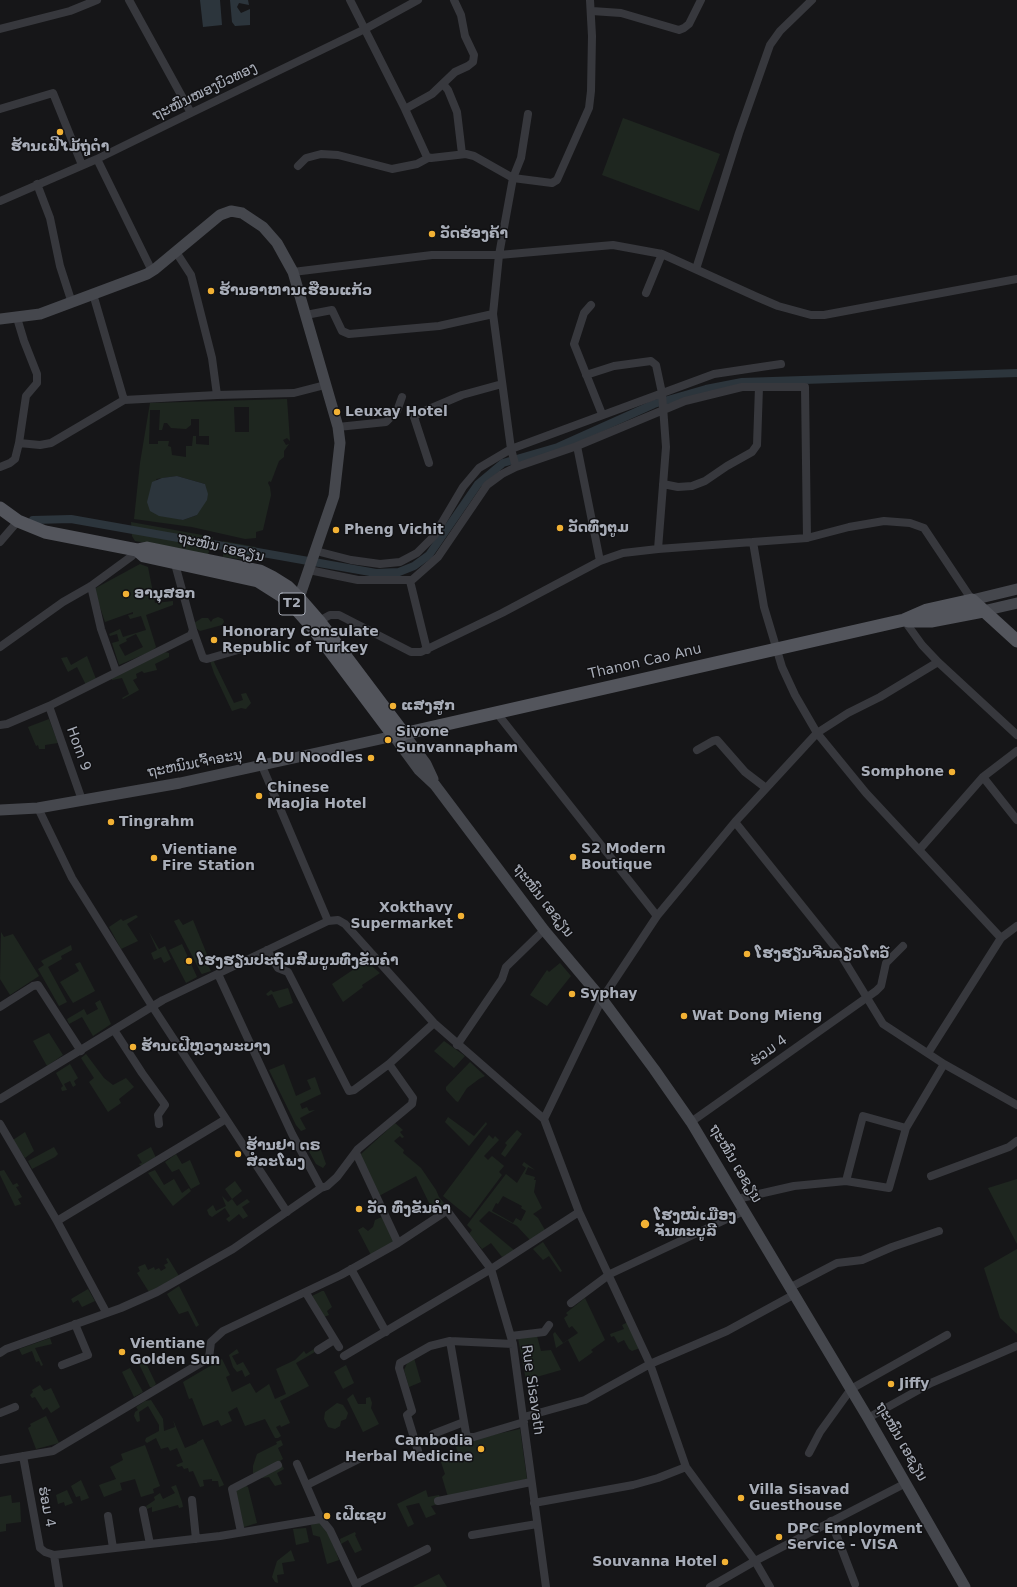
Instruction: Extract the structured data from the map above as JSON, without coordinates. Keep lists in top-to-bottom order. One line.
{"streets":{"main road":["ຖະໜົນ ເອຊຽນ","T2","Thanon Cao Anu"],"street":["ຖະໜົນໜອງບົວທອງ","Hom 9","ຖະຫນົນເຈົ້າອະນຸ","ຮ່ວມ 4","Rue Sisavath","ຮ່ອມ 4"]},"crossings":[["ຖະໜົນ ເອຊຽນ","Thanon Cao Anu"],["ຖະໜົນ ເອຊຽນ","ຖະຫນົນເຈົ້າອະນຸ"],["ຖະໜົນ ເອຊຽນ","ຮ່ວມ 4"],["Thanon Cao Anu","ຖະຫນົນເຈົ້າອະນຸ"],["Hom 9","ຖະຫນົນເຈົ້າອະນຸ"]],"places":["ຮ້ານເຟີໄມ້ຖູ່ດຳ","ວັດຮ່ອງຄ້າ","ຮ້ານອາຫານເຮືອນແກ້ວ","Leuxay Hotel","ວັດທົ່ງຕູມ","Pheng Vichit","ອານຸສອກ","Honorary Consulate Republic of Turkey","ແສງສູກ","Sivone Sunvannapham","A DU Noodles","Somphone","Chinese MaoJia Hotel","Tingrahm","S2 Modern Boutique","Vientiane Fire Station","Xokthavy Supermarket","ໂຮງຮຽນຈີນລຽວໂຕວ໌","ໂຮງຮຽນປະຖົມສົມບູນທົ່ງຂັນຄຳ","Syphay","Wat Dong Mieng","ຮ້ານເຝີຫຼວງພະບາງ","ຮ້ານຢາ ດຣ ສໍລະໂພງ","ວັດ ທົ່ງຂັນຄຳ","ໂຮງໝໍເມືອງ ຈັນທະບູລີ","Vientiane Golden Sun","Jiffy","Cambodia Herbal Medicine","Villa Sisavad Guesthouse","ເຝີແຊບ","DPC Employment Service - VISA","Souvanna Hotel"]}
